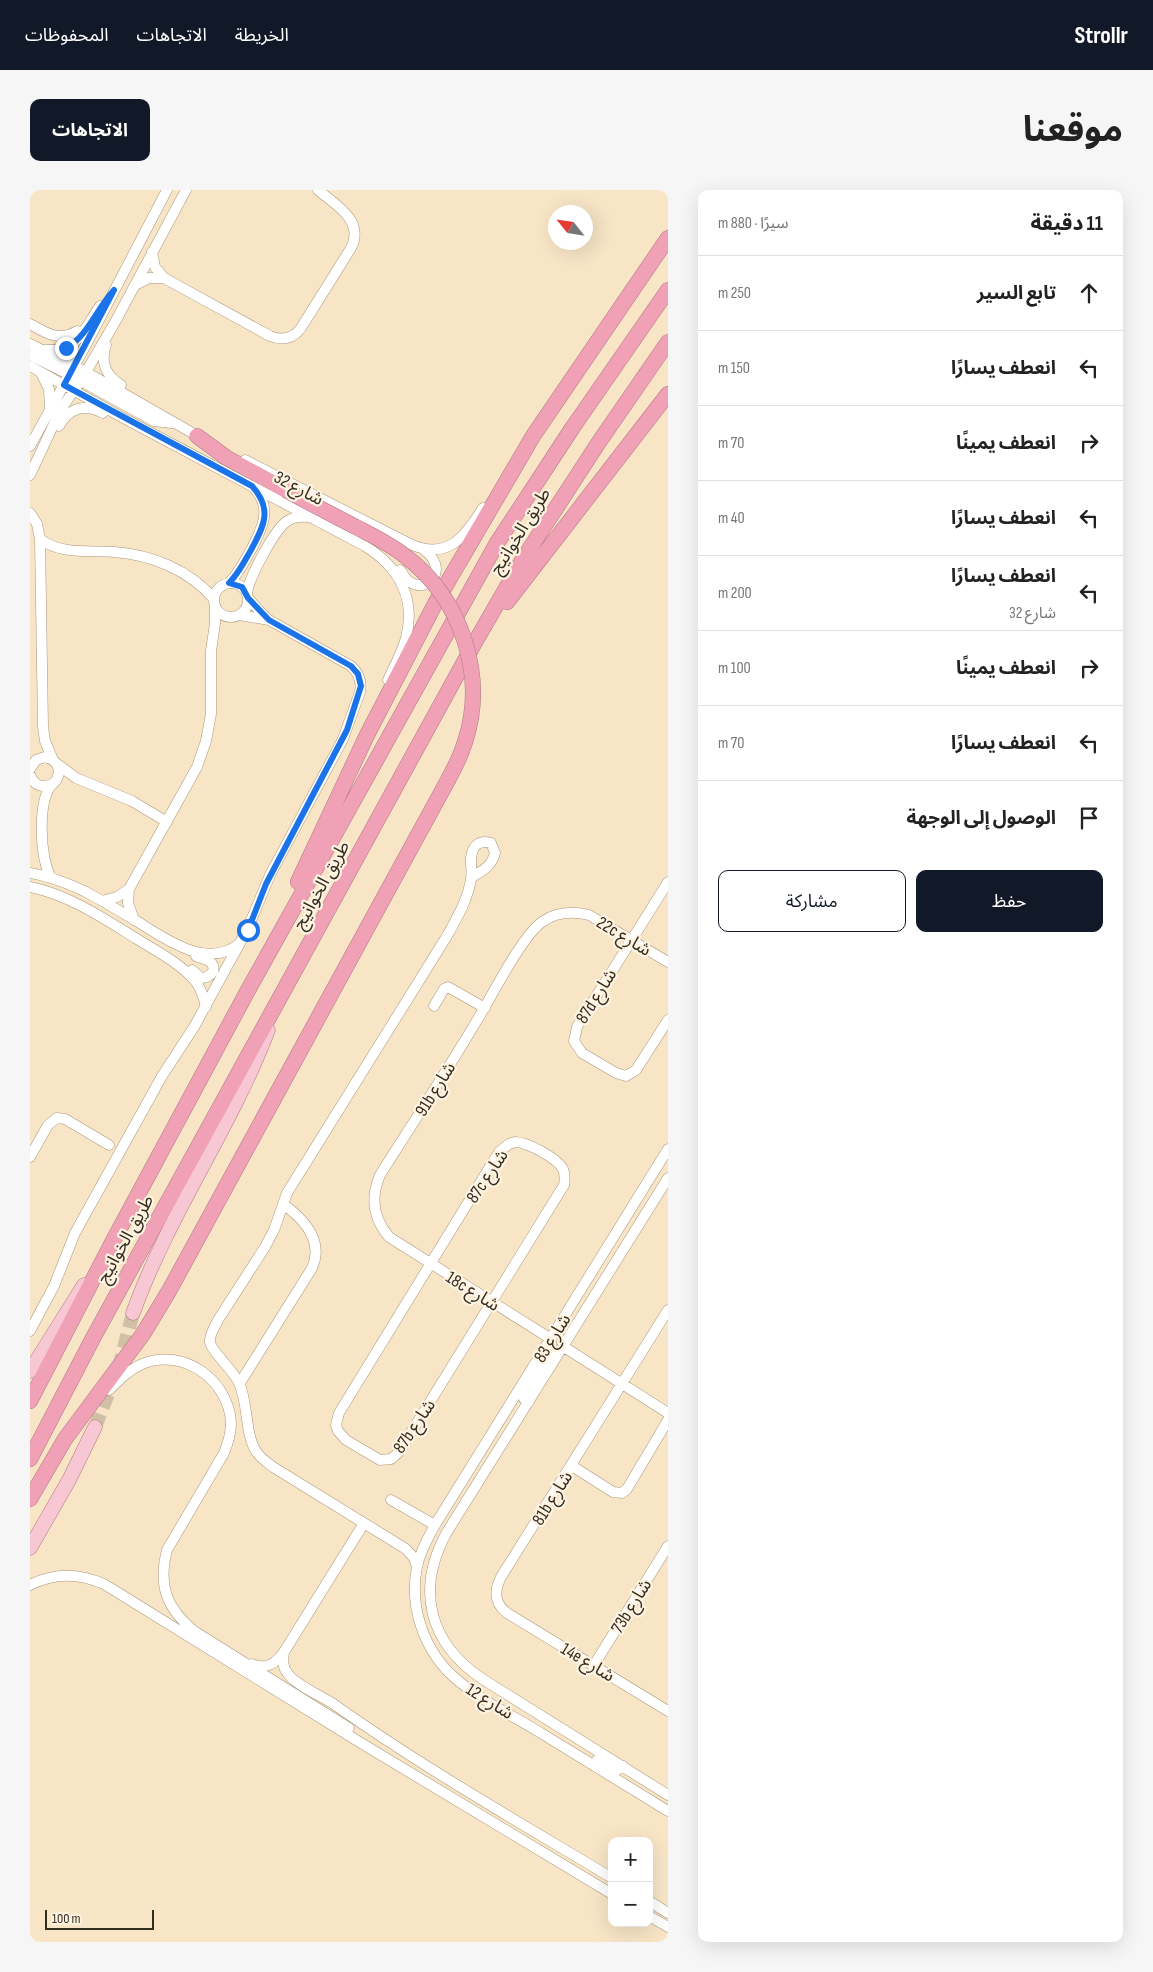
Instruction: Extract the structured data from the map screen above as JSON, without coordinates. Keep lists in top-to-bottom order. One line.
{"streets":{"highway":["طريق الخوانيج"],"street":["شارع 32","22c شارع","87d شارع","91b شارع","87c شارع","18c شارع","شارع 83","87b شارع","81b شارع","73b شارع","14e شارع","شارع 12"]},"crossings":[["22c شارع","87d شارع"],["22c شارع","91b شارع"],["91b شارع","18c شارع"],["87c شارع","18c شارع"],["87c شارع","87b شارع"],["18c شارع","شارع 83"],["18c شارع","87b شارع"],["شارع 83","شارع 12"],["81b شارع","14e شارع"],["73b شارع","14e شارع"]],"scale_bar":"100 m","north":"top left","page":{"header":"Strollr","nav":["الخريطة","الاتجاهات","المحفوظات"],"title":"موقعنا","buttons":["الاتجاهات",["حفظ","مشاركة"]],"heading":["11 دقيقة","سيرًا · 880 m"],"list":[["تابع السير","250 m"],["انعطف يسارًا","150 m"],["انعطف يمينًا","70 m"],["انعطف يسارًا","40 m"],["انعطف يسارًا","شارع 32","200 m"],["انعطف يمينًا","100 m"],["انعطف يسارًا","70 m"],"الوصول إلى الوجهة"],"map_buttons":["+","−"],"scale":"100 m"}}
